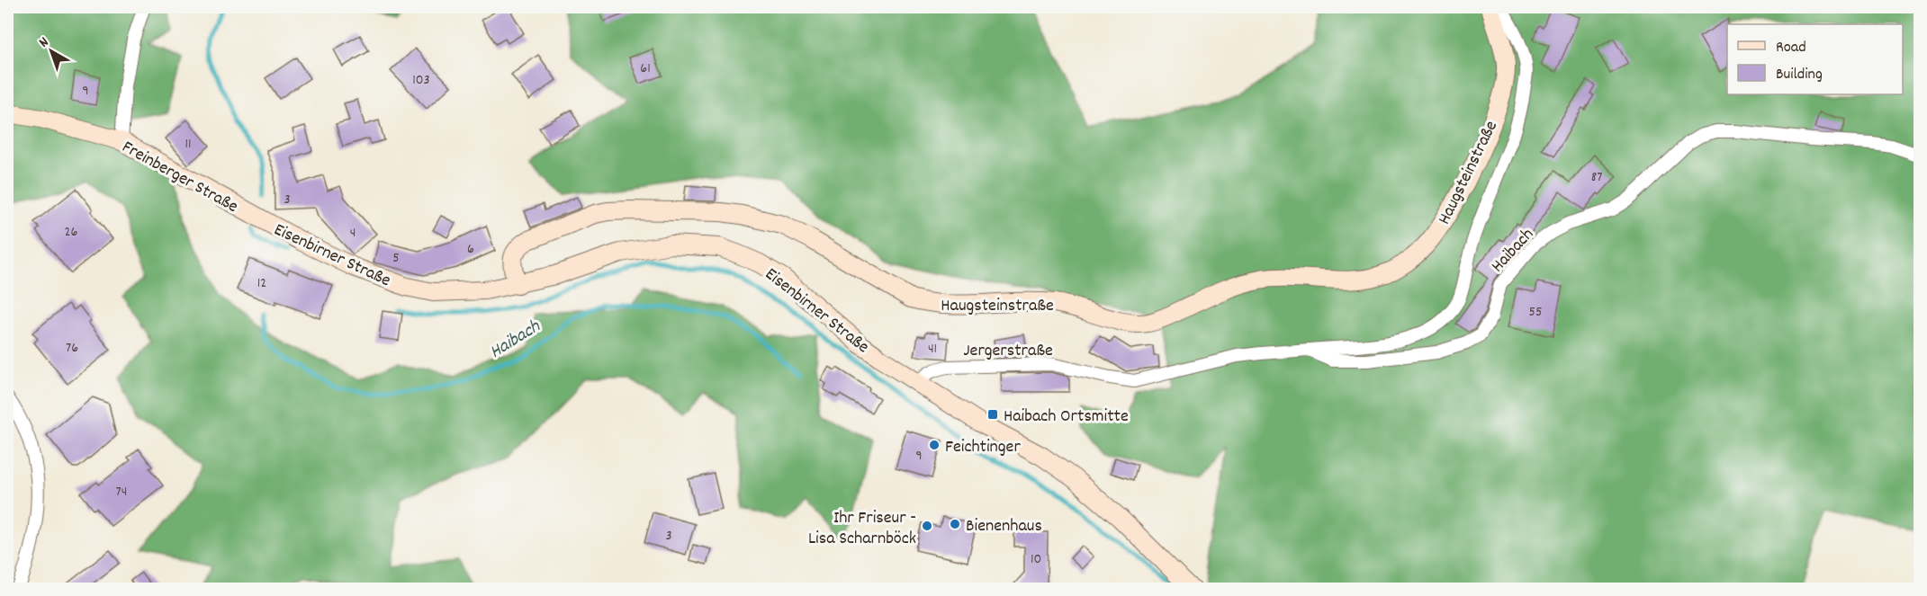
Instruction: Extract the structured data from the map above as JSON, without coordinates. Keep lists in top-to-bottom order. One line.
{"streets":{"main road":["Haugsteinstraße","Freinberger Straße","Eisenbirner Straße"],"street":["Haibach","Jergerstraße"]},"crossings":[["Haugsteinstraße","Eisenbirner Straße"],["Freinberger Straße","Eisenbirner Straße"],["Haibach","Jergerstraße"],["Eisenbirner Straße","Jergerstraße"]],"water":["Haibach"],"places":{"transit":["Haibach Ortsmitte"],"other":["Feichtinger","Bienenhaus","Ihr Friseur - Lisa Scharnböck"]},"house_numbers":["61","103","9","11","87","3","26","4","6","5","12","55","76","41","9","74","3","10"],"legend":["Road","Building"],"north":"top left"}
